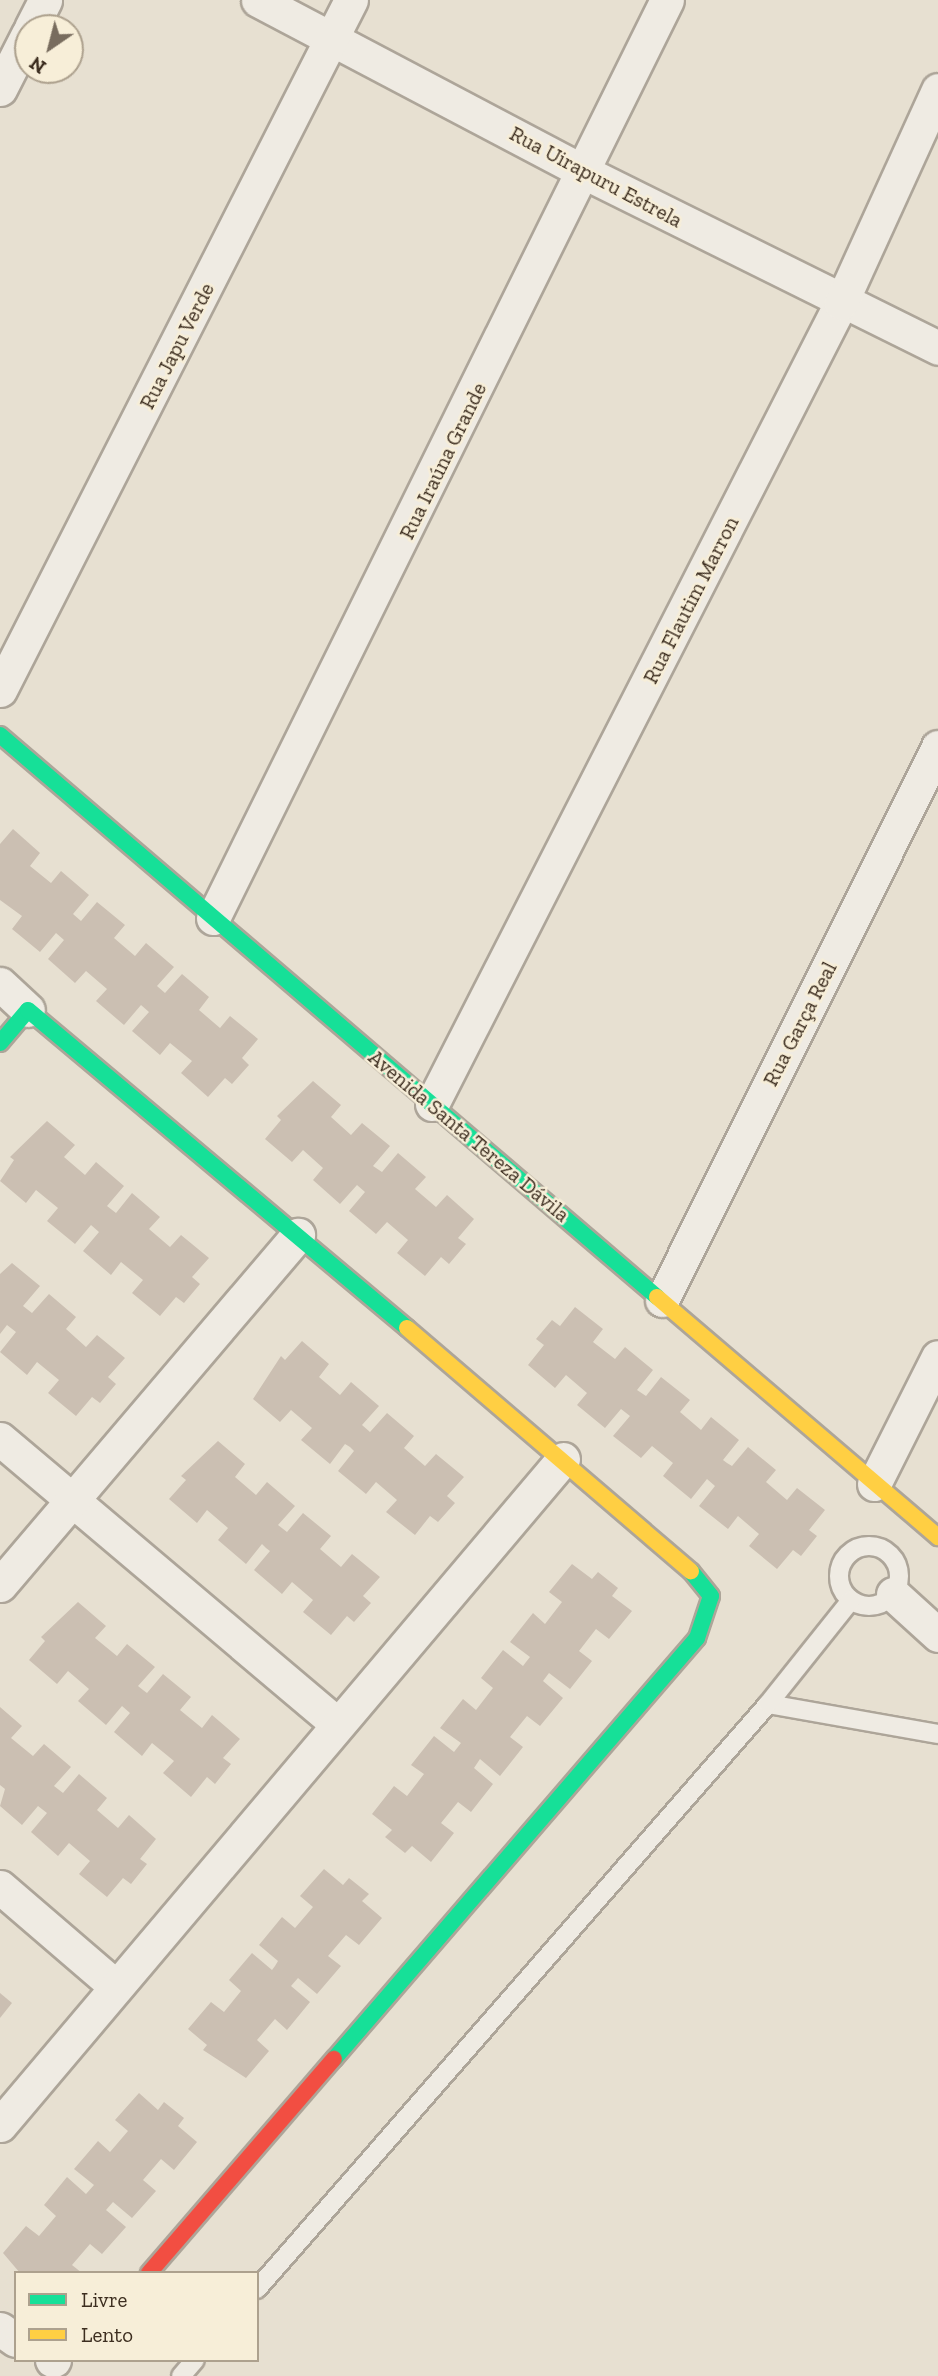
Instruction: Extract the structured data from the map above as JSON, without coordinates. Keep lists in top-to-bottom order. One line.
{"streets":{"street":["Rua Uirapuru Estrela","Rua Japu Verde","Rua Iraúna Grande","Rua Flautim Marron","Rua Garça Real","Avenida Santa Tereza Dávila"]},"crossings":[["Rua Uirapuru Estrela","Rua Japu Verde"],["Rua Uirapuru Estrela","Rua Iraúna Grande"],["Rua Uirapuru Estrela","Rua Flautim Marron"],["Rua Iraúna Grande","Avenida Santa Tereza Dávila"],["Rua Flautim Marron","Avenida Santa Tereza Dávila"],["Rua Garça Real","Avenida Santa Tereza Dávila"]],"legend":["Livre","Lento"],"north":"bottom left"}
